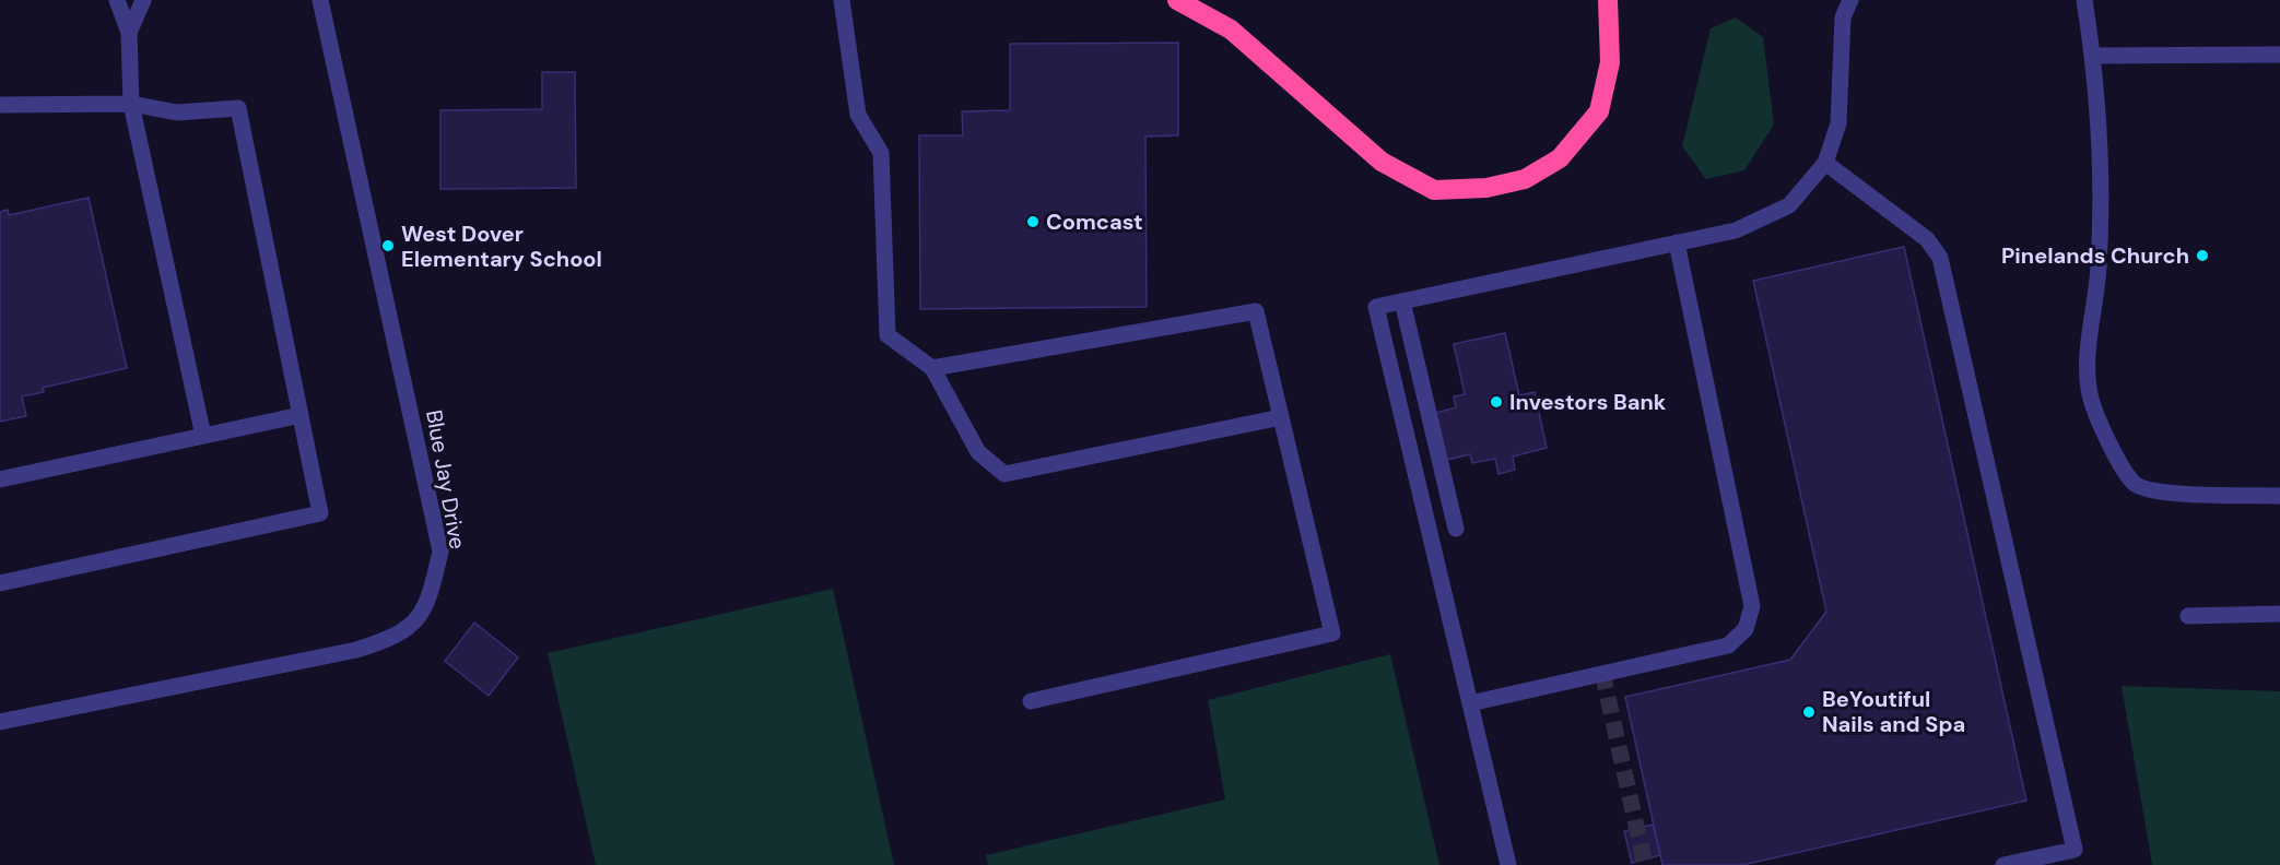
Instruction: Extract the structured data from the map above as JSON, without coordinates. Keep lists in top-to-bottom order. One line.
{"streets":{"street":["Blue Jay Drive"]},"places":["Comcast","West Dover Elementary School","Pinelands Church","Investors Bank","BeYoutiful Nails and Spa"]}
